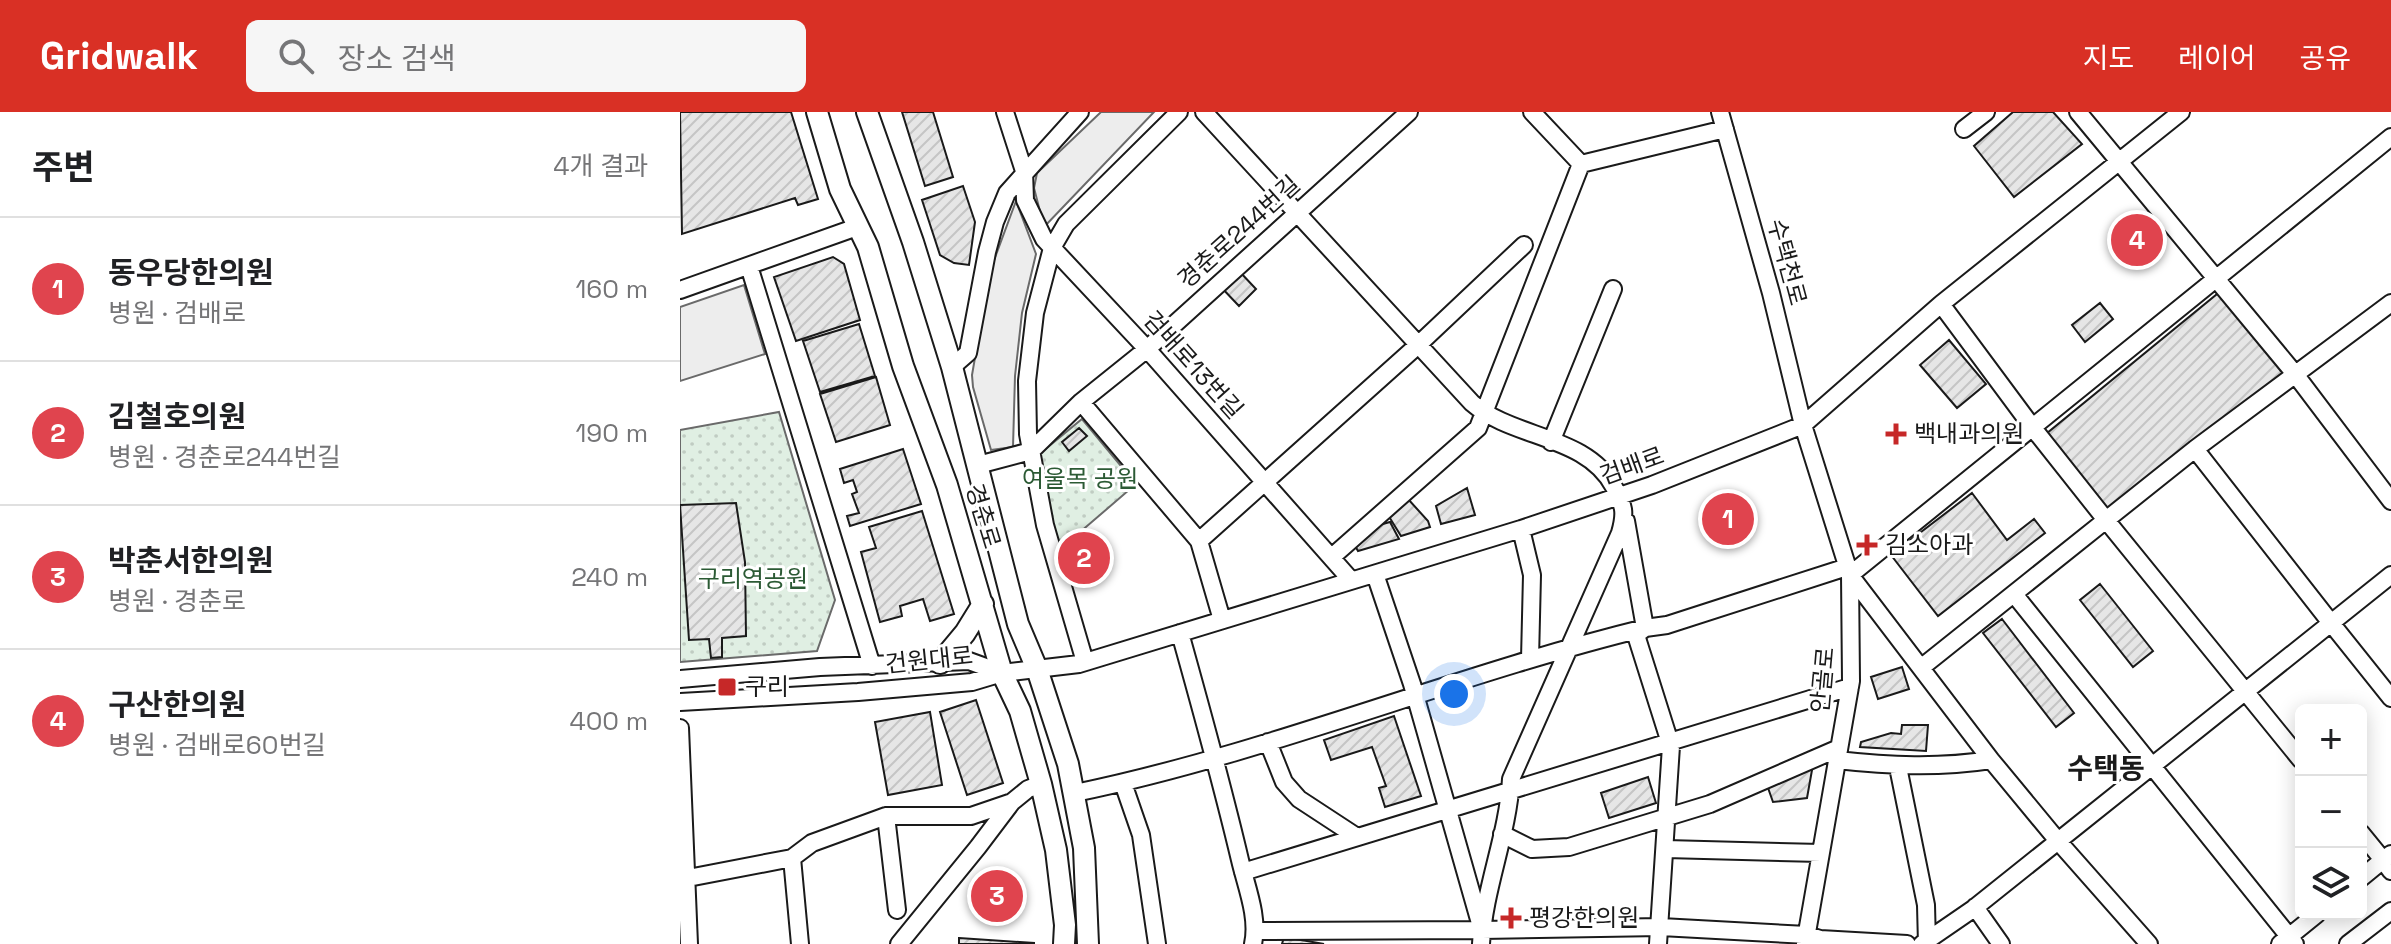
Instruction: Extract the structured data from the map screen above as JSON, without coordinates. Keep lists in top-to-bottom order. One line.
{"streets":{"main road":["경춘로"],"street":["경춘로244번길","수택천로","검배로13번길","검배로","건원대로","안골로"]},"crossings":[["경춘로244번길","검배로13번길"],["경춘로244번길","경춘로"],["수택천로","검배로"],["수택천로","안골로"],["검배로13번길","검배로"],["검배로","경춘로"],["검배로","건원대로"],["검배로","안골로"],["경춘로","건원대로"]],"districts":["수택동"],"parks":["여울목 공원","구리역공원"],"places":{"health":["백내과의원","김소아과","평강한의원"],"transit":["구리"]},"page":{"header":"Gridwalk","search":"장소 검색","nav":["지도","레이어","공유"],"heading":["주변","4개 결과"],"pins":["4","1","2","3"],"list":[{"mark":"1","name":"동우당한의원","note":"병원 · 검배로","value":"160 m"},{"mark":"2","name":"김철호의원","note":"병원 · 경춘로244번길","value":"190 m"},{"mark":"3","name":"박춘서한의원","note":"병원 · 경춘로","value":"240 m"},{"mark":"4","name":"구산한의원","note":"병원 · 검배로60번길","value":"400 m"}],"map_buttons":["+","−"]}}
